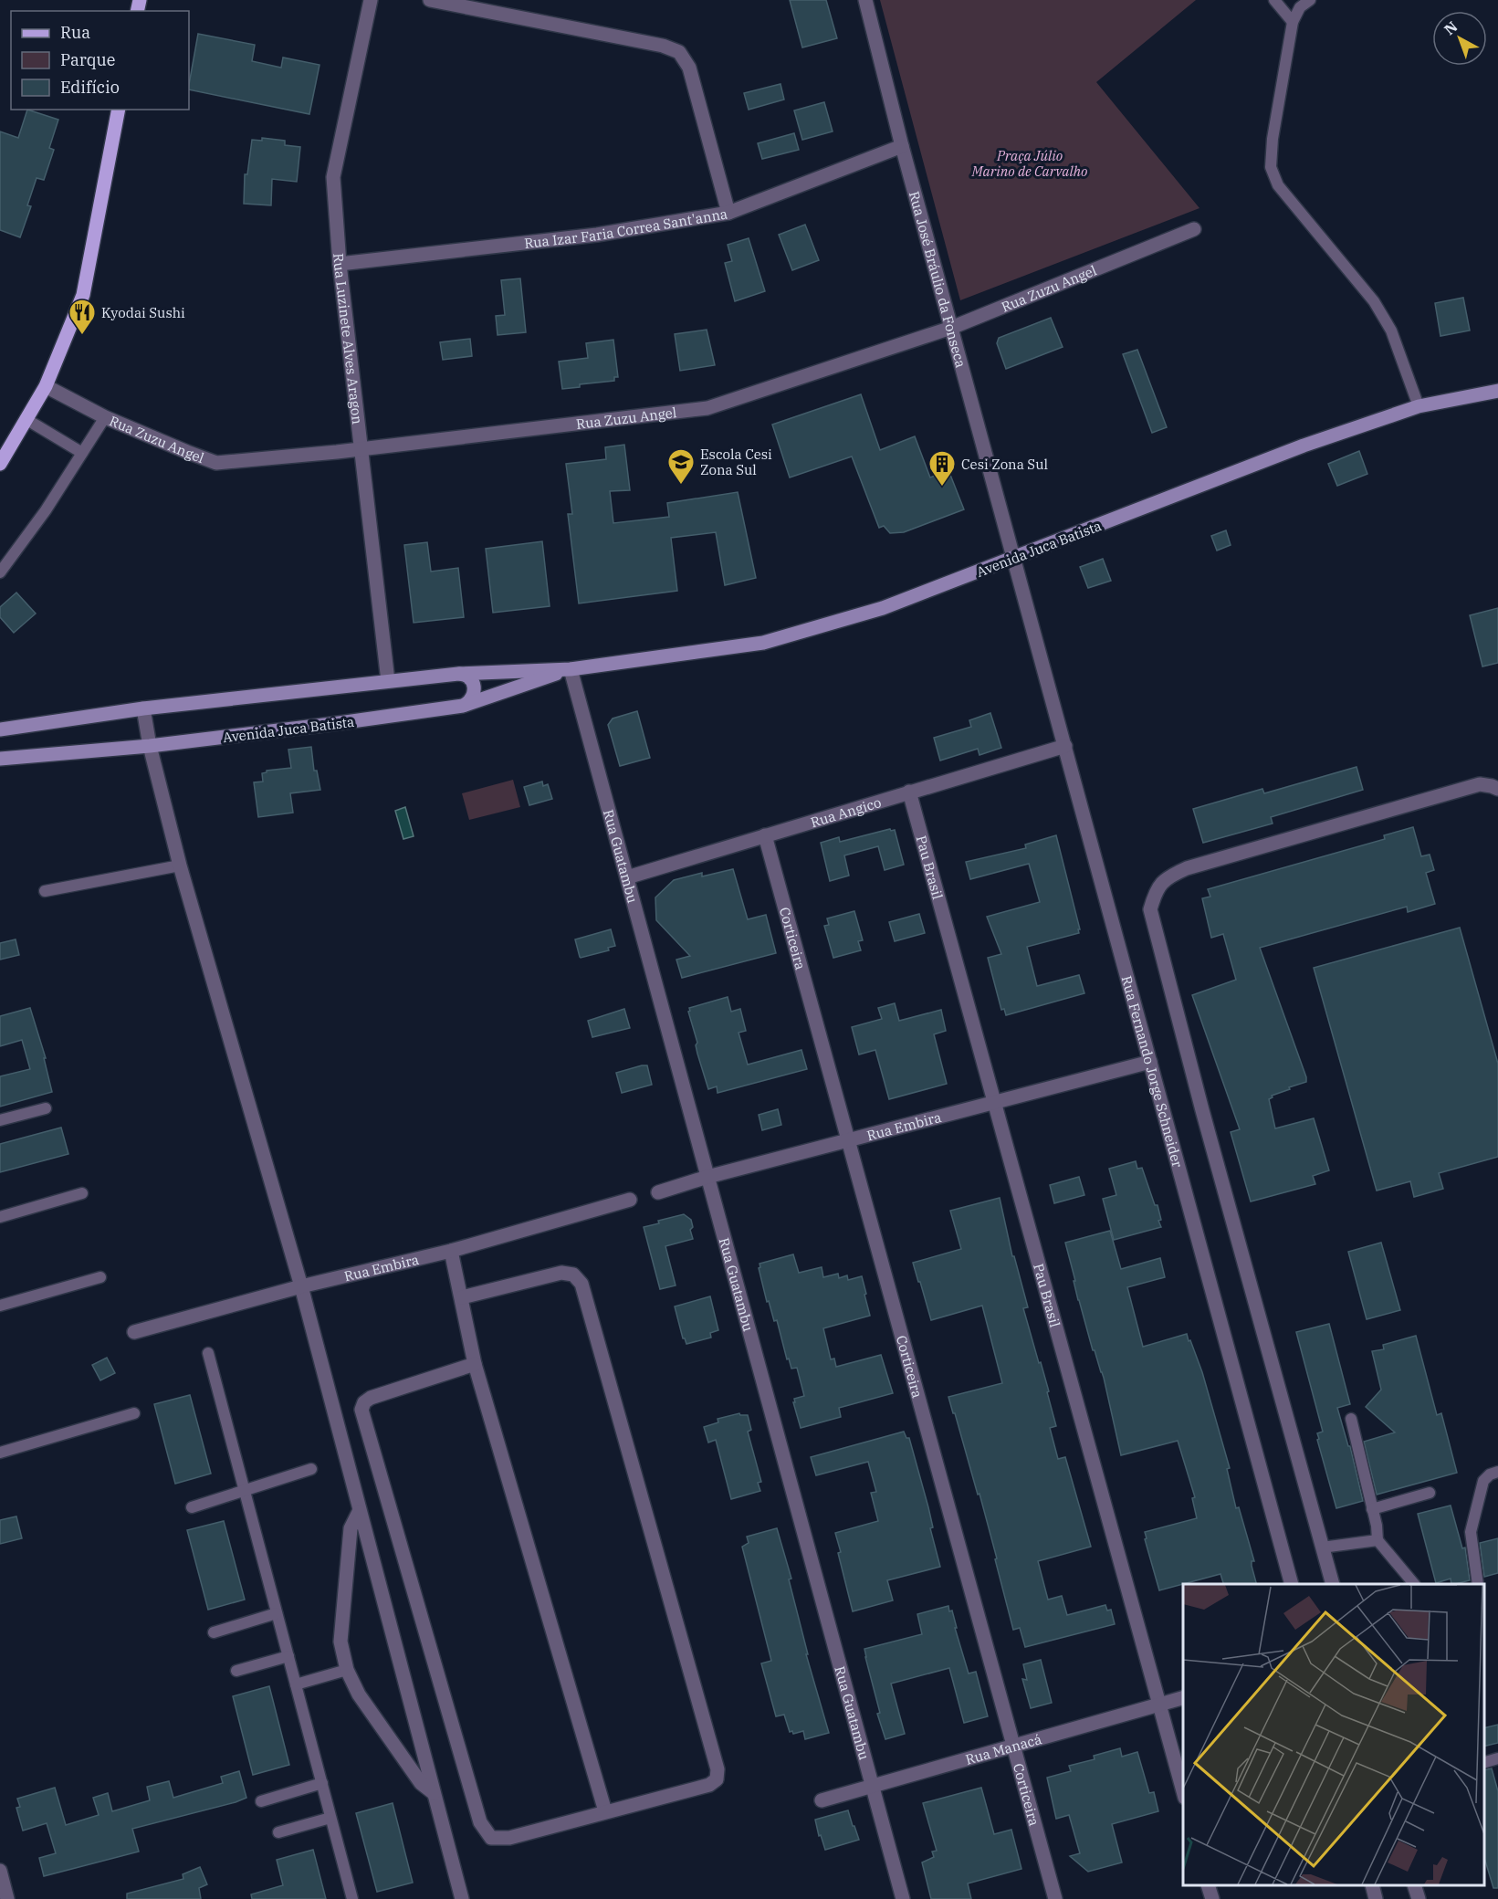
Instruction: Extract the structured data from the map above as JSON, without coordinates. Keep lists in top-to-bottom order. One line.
{"streets":{"main road":["Avenida Juca Batista"],"street":["Rua Izar Faria Correa Sant'anna","Rua José Bráulio da Fonseca","Rua Zuzu Angel","Rua Luzinete Alves Aragon","Rua Angico","Rua Guatambu","Pau Brasil","Corticeira","Rua Fernando Jorge Schneider","Rua Embira","Rua Manacá"]},"crossings":[["Rua Izar Faria Correa Sant'anna","Rua José Bráulio da Fonseca"],["Rua Izar Faria Correa Sant'anna","Rua Luzinete Alves Aragon"],["Rua José Bráulio da Fonseca","Rua Zuzu Angel"],["Rua José Bráulio da Fonseca","Avenida Juca Batista"],["Rua José Bráulio da Fonseca","Rua Fernando Jorge Schneider"],["Rua Zuzu Angel","Rua Luzinete Alves Aragon"],["Rua Luzinete Alves Aragon","Avenida Juca Batista"],["Avenida Juca Batista","Rua Guatambu"],["Avenida Juca Batista","Rua Fernando Jorge Schneider"],["Rua Angico","Rua Guatambu"],["Rua Angico","Pau Brasil"],["Rua Angico","Corticeira"],["Rua Angico","Rua Fernando Jorge Schneider"],["Rua Guatambu","Rua Embira"],["Rua Guatambu","Rua Manacá"],["Pau Brasil","Rua Embira"],["Pau Brasil","Rua Manacá"],["Corticeira","Rua Embira"],["Corticeira","Rua Manacá"],["Rua Fernando Jorge Schneider","Rua Embira"]],"parks":["Praça Júlio Marino de Carvalho"],"places":{"restaurant":["Kyodai Sushi"],"school or university":["Escola Cesi Zona Sul"],"building":["Cesi Zona Sul"]},"legend":["Rua","Parque","Edifício"],"north":"top left"}
